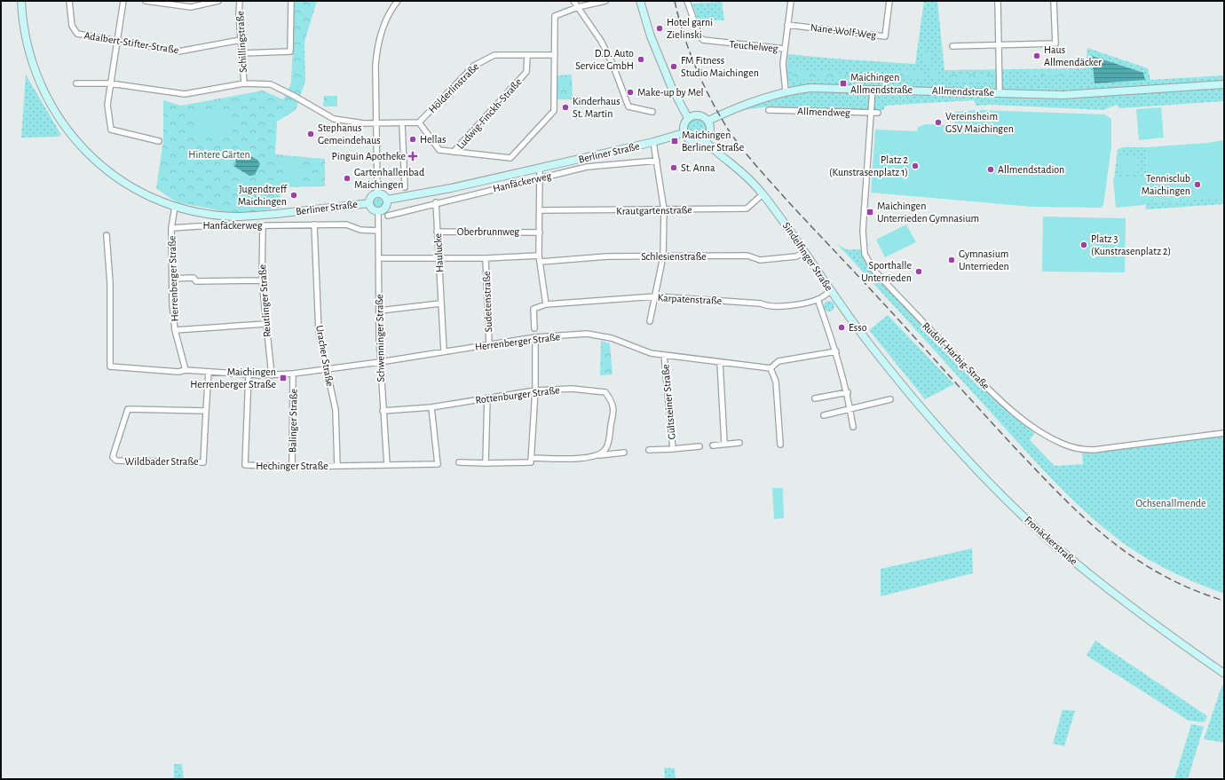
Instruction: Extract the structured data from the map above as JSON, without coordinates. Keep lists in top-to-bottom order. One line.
{"streets":{"main road":["Allmendstraße","Berliner Straße","Sindelfinger Straße","Fronäckerstraße"],"street":["Nane-Wolf-Weg","Schillingstraße","Adalbert-Stifter-Straße","Teuchelweg","Hölderlinstraße","Allmendweg","Ludwig-Finckh-Straße","Hanfäckerweg","Krautgartenstraße","Oberbrunnweg","Haulucke","Schlesienstraße","Herrenberger Straße","Karpatenstraße","Reutlinger Straße","Sudetenstraße","Schwenninger Straße","Uracher Straße","Rudolf-Harbig-Straße","Rottenburger Straße","Gültsteiner Straße","Balinger Straße","Wildbader Straße","Hechinger Straße"]},"crossings":[["Schillingstraße","Adalbert-Stifter-Straße"],["Hölderlinstraße","Ludwig-Finckh-Straße"],["Allmendstraße","Berliner Straße"],["Allmendstraße","Sindelfinger Straße"],["Allmendstraße","Rudolf-Harbig-Straße"],["Allmendweg","Rudolf-Harbig-Straße"],["Berliner Straße","Sindelfinger Straße"],["Berliner Straße","Herrenberger Straße"],["Berliner Straße","Schwenninger Straße"],["Hanfäckerweg","Haulucke"],["Hanfäckerweg","Herrenberger Straße"],["Hanfäckerweg","Reutlinger Straße"],["Hanfäckerweg","Schwenninger Straße"],["Hanfäckerweg","Uracher Straße"],["Krautgartenstraße","Sindelfinger Straße"],["Oberbrunnweg","Haulucke"],["Haulucke","Herrenberger Straße"],["Schlesienstraße","Sindelfinger Straße"],["Sindelfinger Straße","Karpatenstraße"],["Sindelfinger Straße","Fronäckerstraße"],["Herrenberger Straße","Reutlinger Straße"],["Herrenberger Straße","Sudetenstraße"],["Herrenberger Straße","Schwenninger Straße"],["Herrenberger Straße","Uracher Straße"],["Herrenberger Straße","Gültsteiner Straße"],["Herrenberger Straße","Balinger Straße"],["Herrenberger Straße","Wildbader Straße"],["Herrenberger Straße","Hechinger Straße"],["Schwenninger Straße","Rottenburger Straße"],["Schwenninger Straße","Hechinger Straße"],["Uracher Straße","Hechinger Straße"],["Rottenburger Straße","Hechinger Straße"],["Balinger Straße","Hechinger Straße"]],"parks":["Hintere Gärten","Ochsenallmende"],"places":{"other":["Hotel garni Zielinski","Haus Allmendäcker","D.D. Auto Service GmbH","FM Fitness Studio Maichingen","Make-up by Mel","Kinderhaus St. Martin","Vereinsheim GSV Maichingen","Stephanus Gemeindehaus","Hellas","Platz 2 (Kunstrasenplatz 1)","St. Anna","Allmendstadion","Gartenhallenbad Maichingen","Tennisclub Maichingen","Jugendtreff Maichingen","Platz 3 (Kunstrasenplatz 2)","Gymnasium Unterrieden","Sporthalle Unterrieden","Esso"],"transit":["Maichingen Allmendstraße","Maichingen Berliner Straße","Maichingen Unterrieden Gymnasium","Maichingen Herrenberger Straße"],"health":["Pinguin Apotheke"]}}
